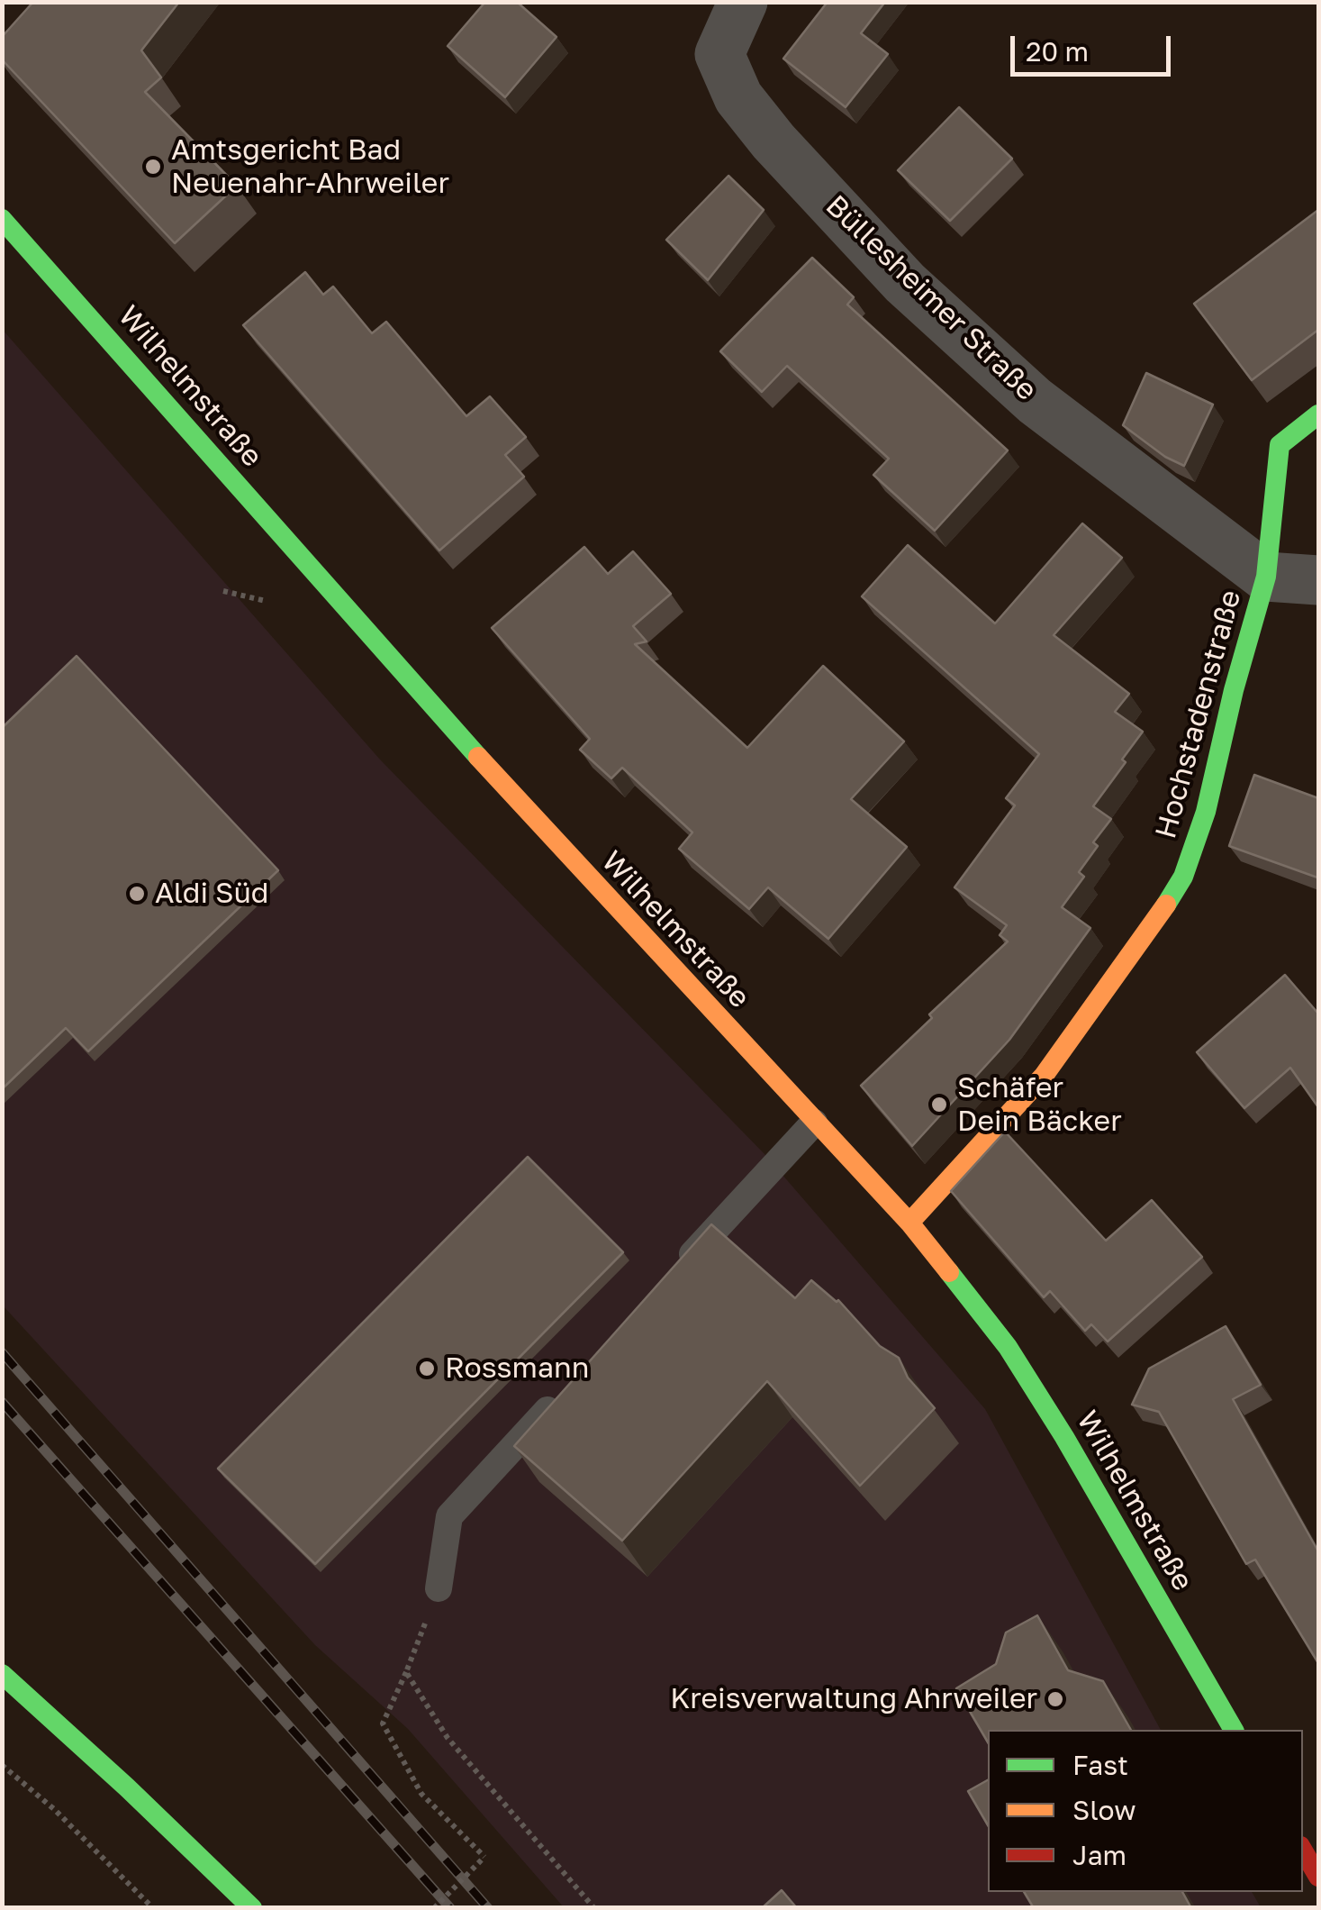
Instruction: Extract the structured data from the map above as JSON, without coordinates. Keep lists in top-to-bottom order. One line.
{"streets":{"main road":["Wilhelmstraße","Hochstadenstraße"],"street":["Büllesheimer Straße"]},"crossings":[["Büllesheimer Straße","Hochstadenstraße"],["Wilhelmstraße","Hochstadenstraße"]],"places":["Amtsgericht Bad Neuenahr-Ahrweiler","Aldi Süd","Schäfer Dein Bäcker","Rossmann","Kreisverwaltung Ahrweiler"],"legend":["Fast","Slow","Jam"],"scale_bar":"20 m"}
